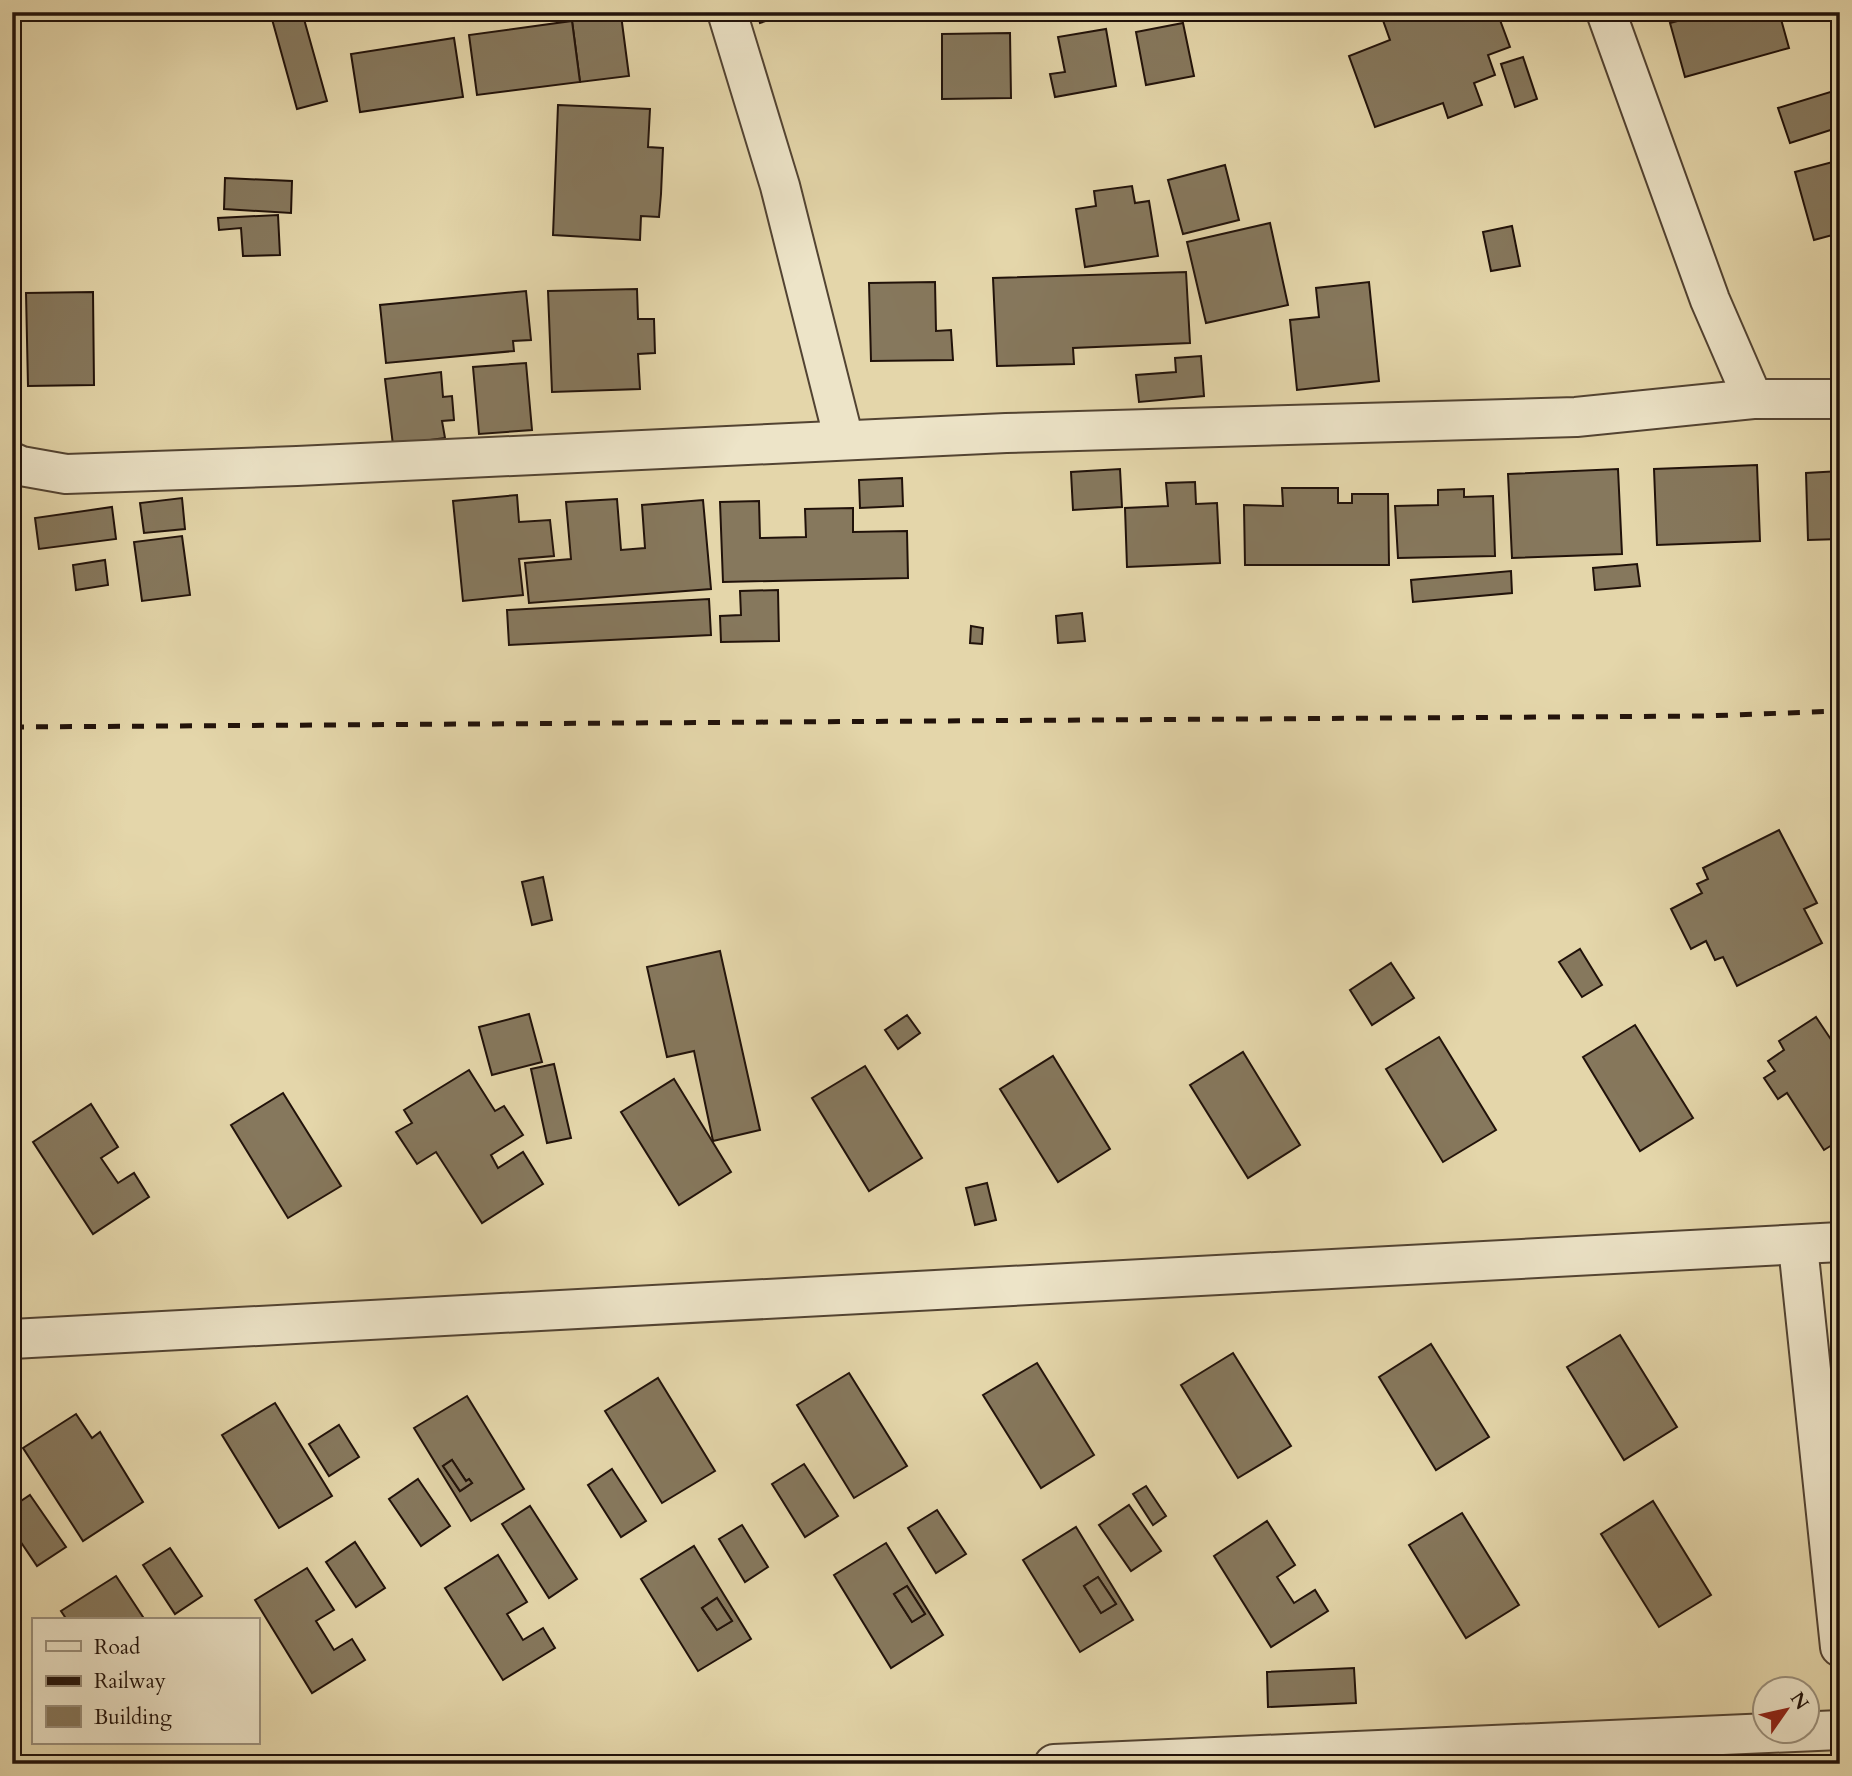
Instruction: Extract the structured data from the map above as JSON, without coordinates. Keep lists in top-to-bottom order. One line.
{"legend":["Road","Railway","Building"],"north":"top right"}
